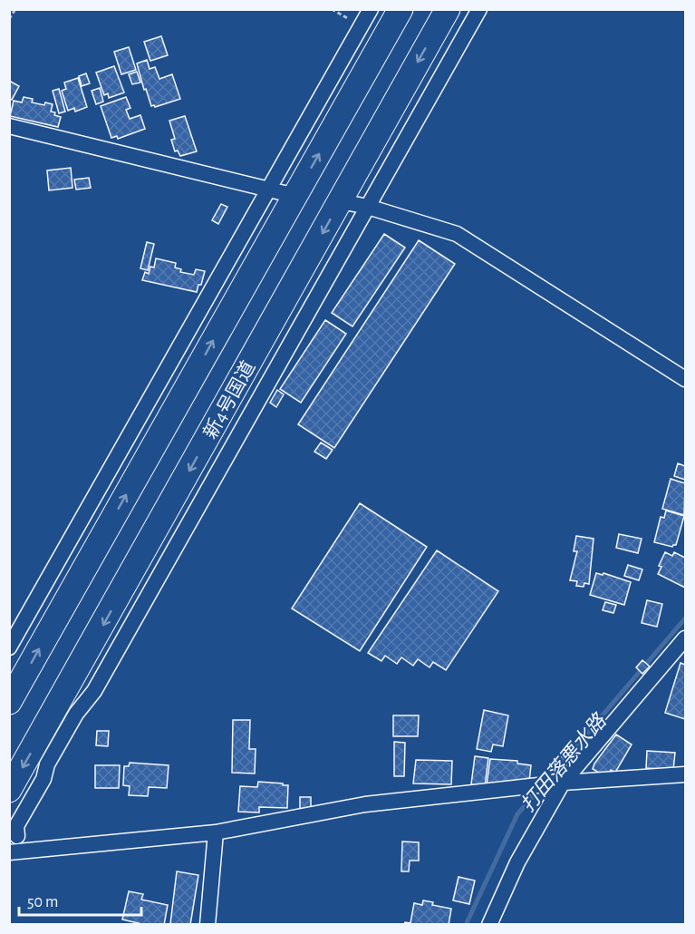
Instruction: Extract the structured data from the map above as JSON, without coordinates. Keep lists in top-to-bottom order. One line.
{"streets":{"highway":["新4号国道"]},"water":["打田落悪水路"],"scale_bar":"50 m"}
